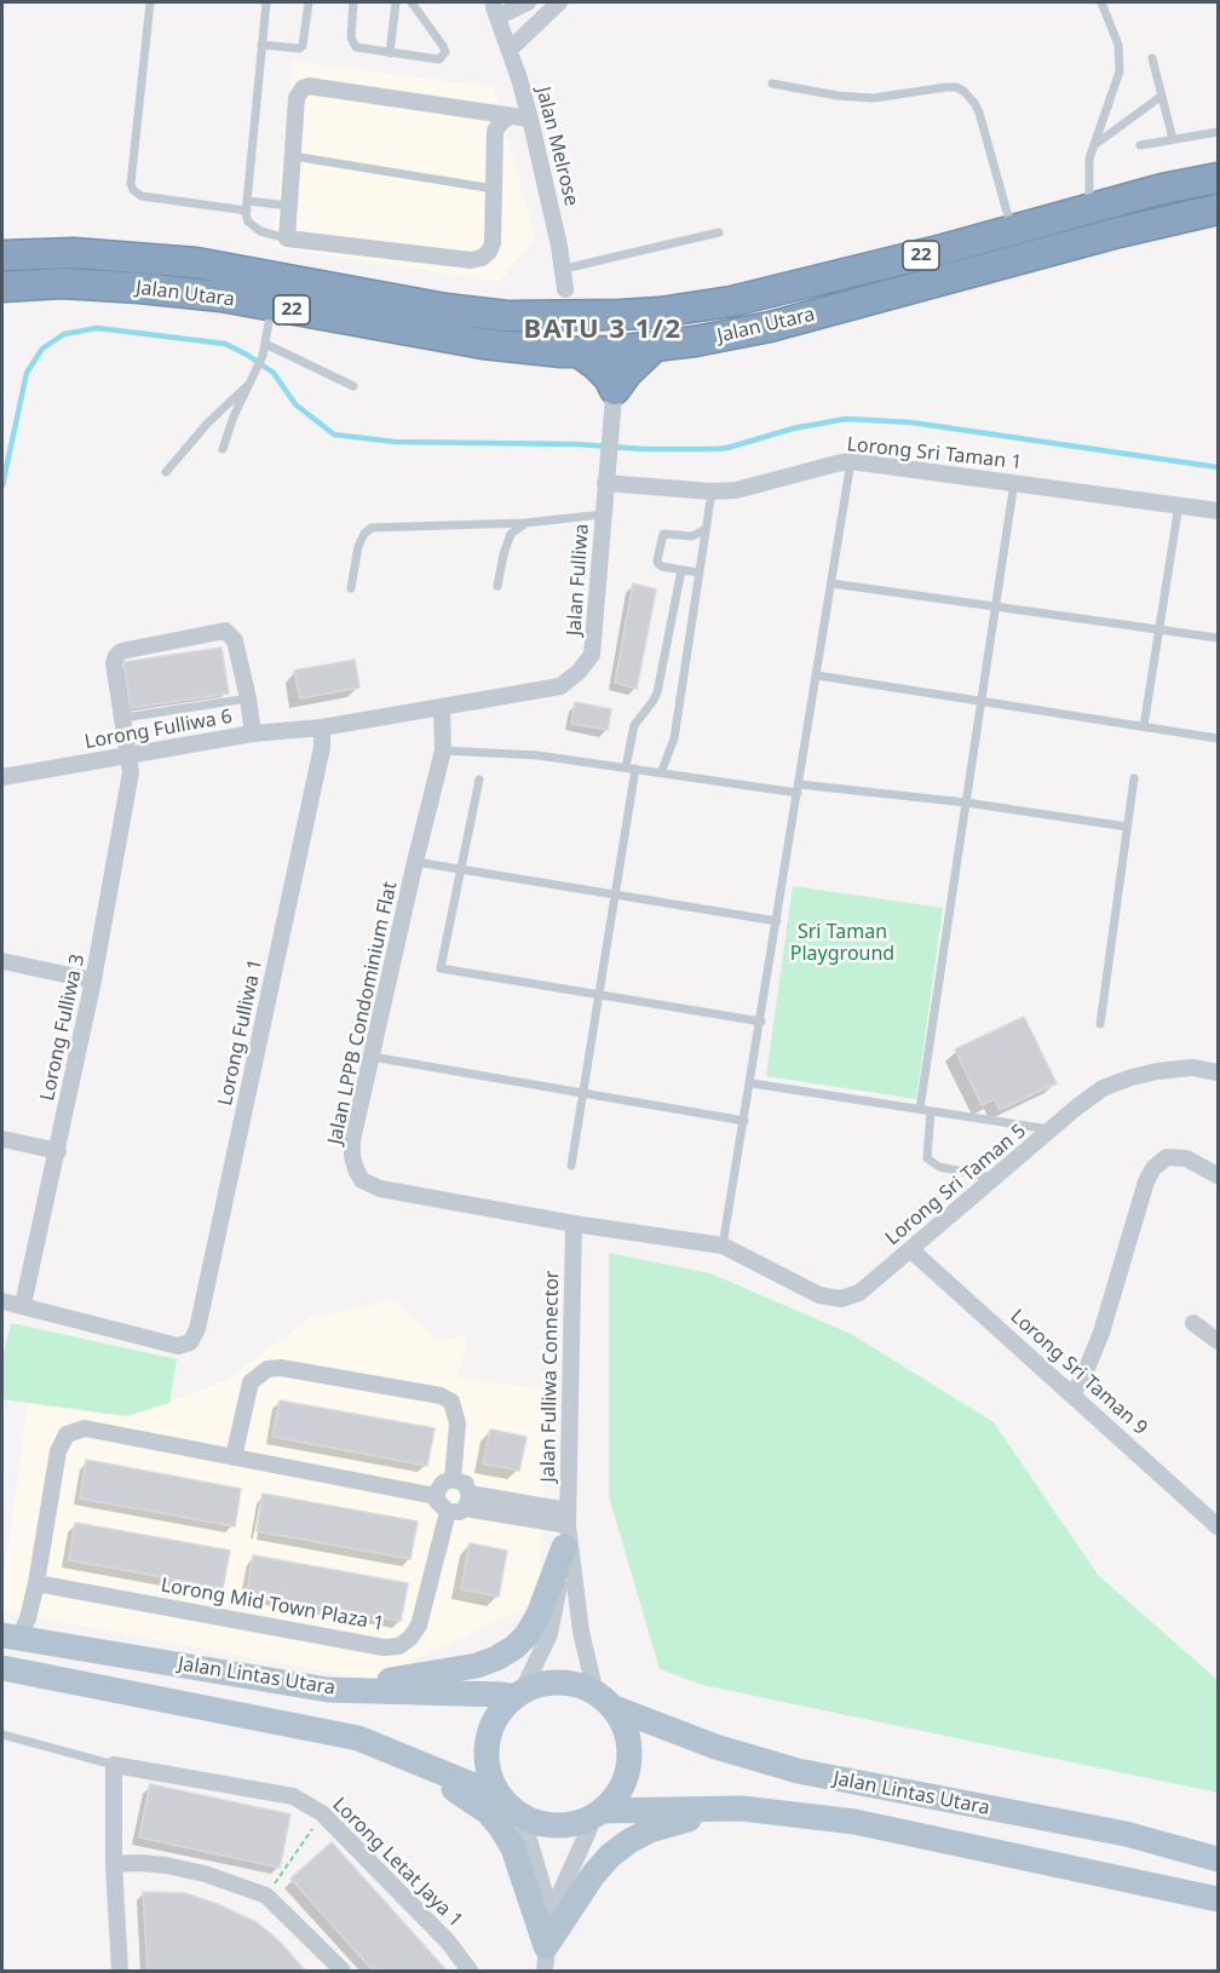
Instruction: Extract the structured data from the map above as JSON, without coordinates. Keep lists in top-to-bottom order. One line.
{"streets":{"highway":["22","Jalan Utara"],"main road":["Jalan Lintas Utara"],"street":["Jalan Melrose","Lorong Sri Taman 1","Jalan Fulliwa","Lorong Fulliwa 6","Jalan LPPB Condominium Flat","Lorong Fulliwa 3","Lorong Fulliwa 1","Lorong Sri Taman 5","Lorong Sri Taman 9","Jalan Fulliwa Connector","Lorong Mid Town Plaza 1","Lorong Letat Jaya 1"]},"crossings":[["Jalan Utara","Jalan Fulliwa"],["Lorong Sri Taman 1","Jalan Fulliwa"],["Jalan Fulliwa","Lorong Fulliwa 6"],["Jalan Fulliwa","Jalan LPPB Condominium Flat"],["Jalan Fulliwa","Lorong Fulliwa 1"],["Lorong Fulliwa 6","Lorong Fulliwa 3"],["Lorong Fulliwa 6","Lorong Fulliwa 1"],["Jalan LPPB Condominium Flat","Lorong Sri Taman 5"],["Jalan LPPB Condominium Flat","Jalan Fulliwa Connector"],["Lorong Fulliwa 3","Lorong Fulliwa 1"],["Lorong Sri Taman 5","Lorong Sri Taman 9"],["Jalan Fulliwa Connector","Jalan Lintas Utara"]],"districts":["BATU 3 1/2"],"parks":["Sri Taman Playground"]}
